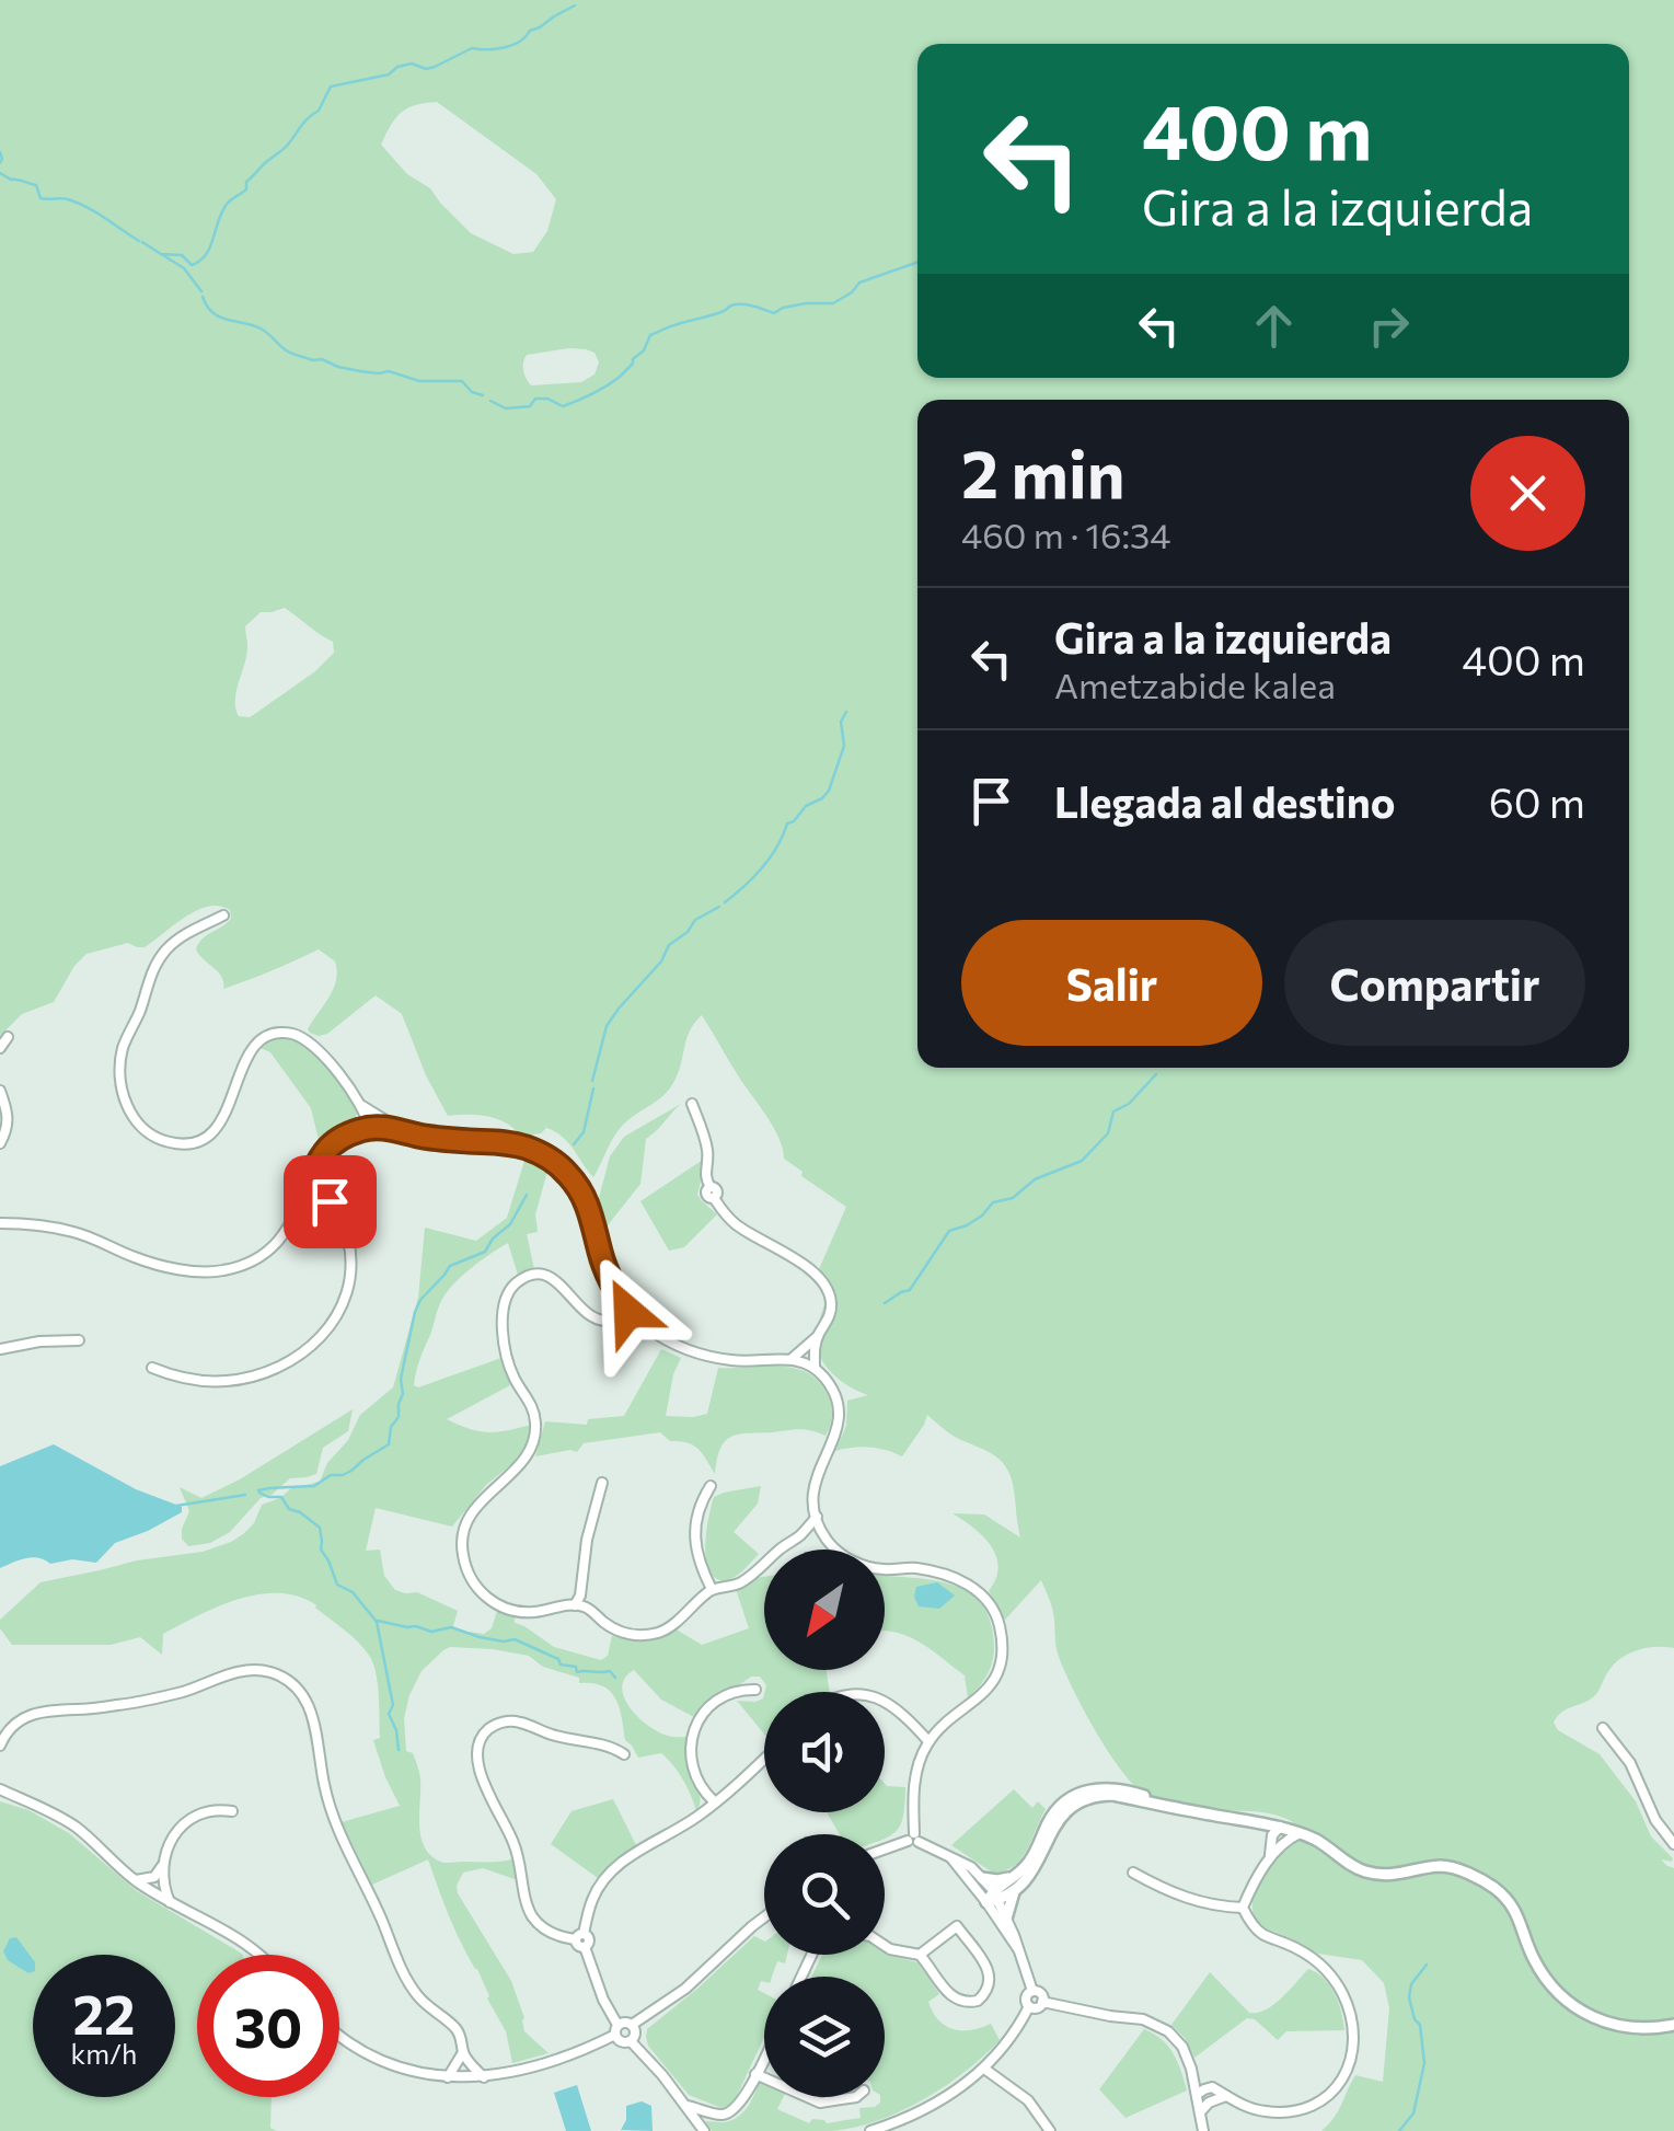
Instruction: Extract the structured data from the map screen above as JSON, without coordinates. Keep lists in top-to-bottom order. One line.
{"north":"bottom left","page":{"turn":["400 m","Gira a la izquierda"],"heading":["2 min","460 m · 16:34"],"list":[{"name":"Gira a la izquierda","note":"Ametzabide kalea","value":"400 m"},{"name":"Llegada al destino","value":"60 m"}],"buttons":["Salir","Compartir"],"speed":"22 km/h","limit":"30"}}
